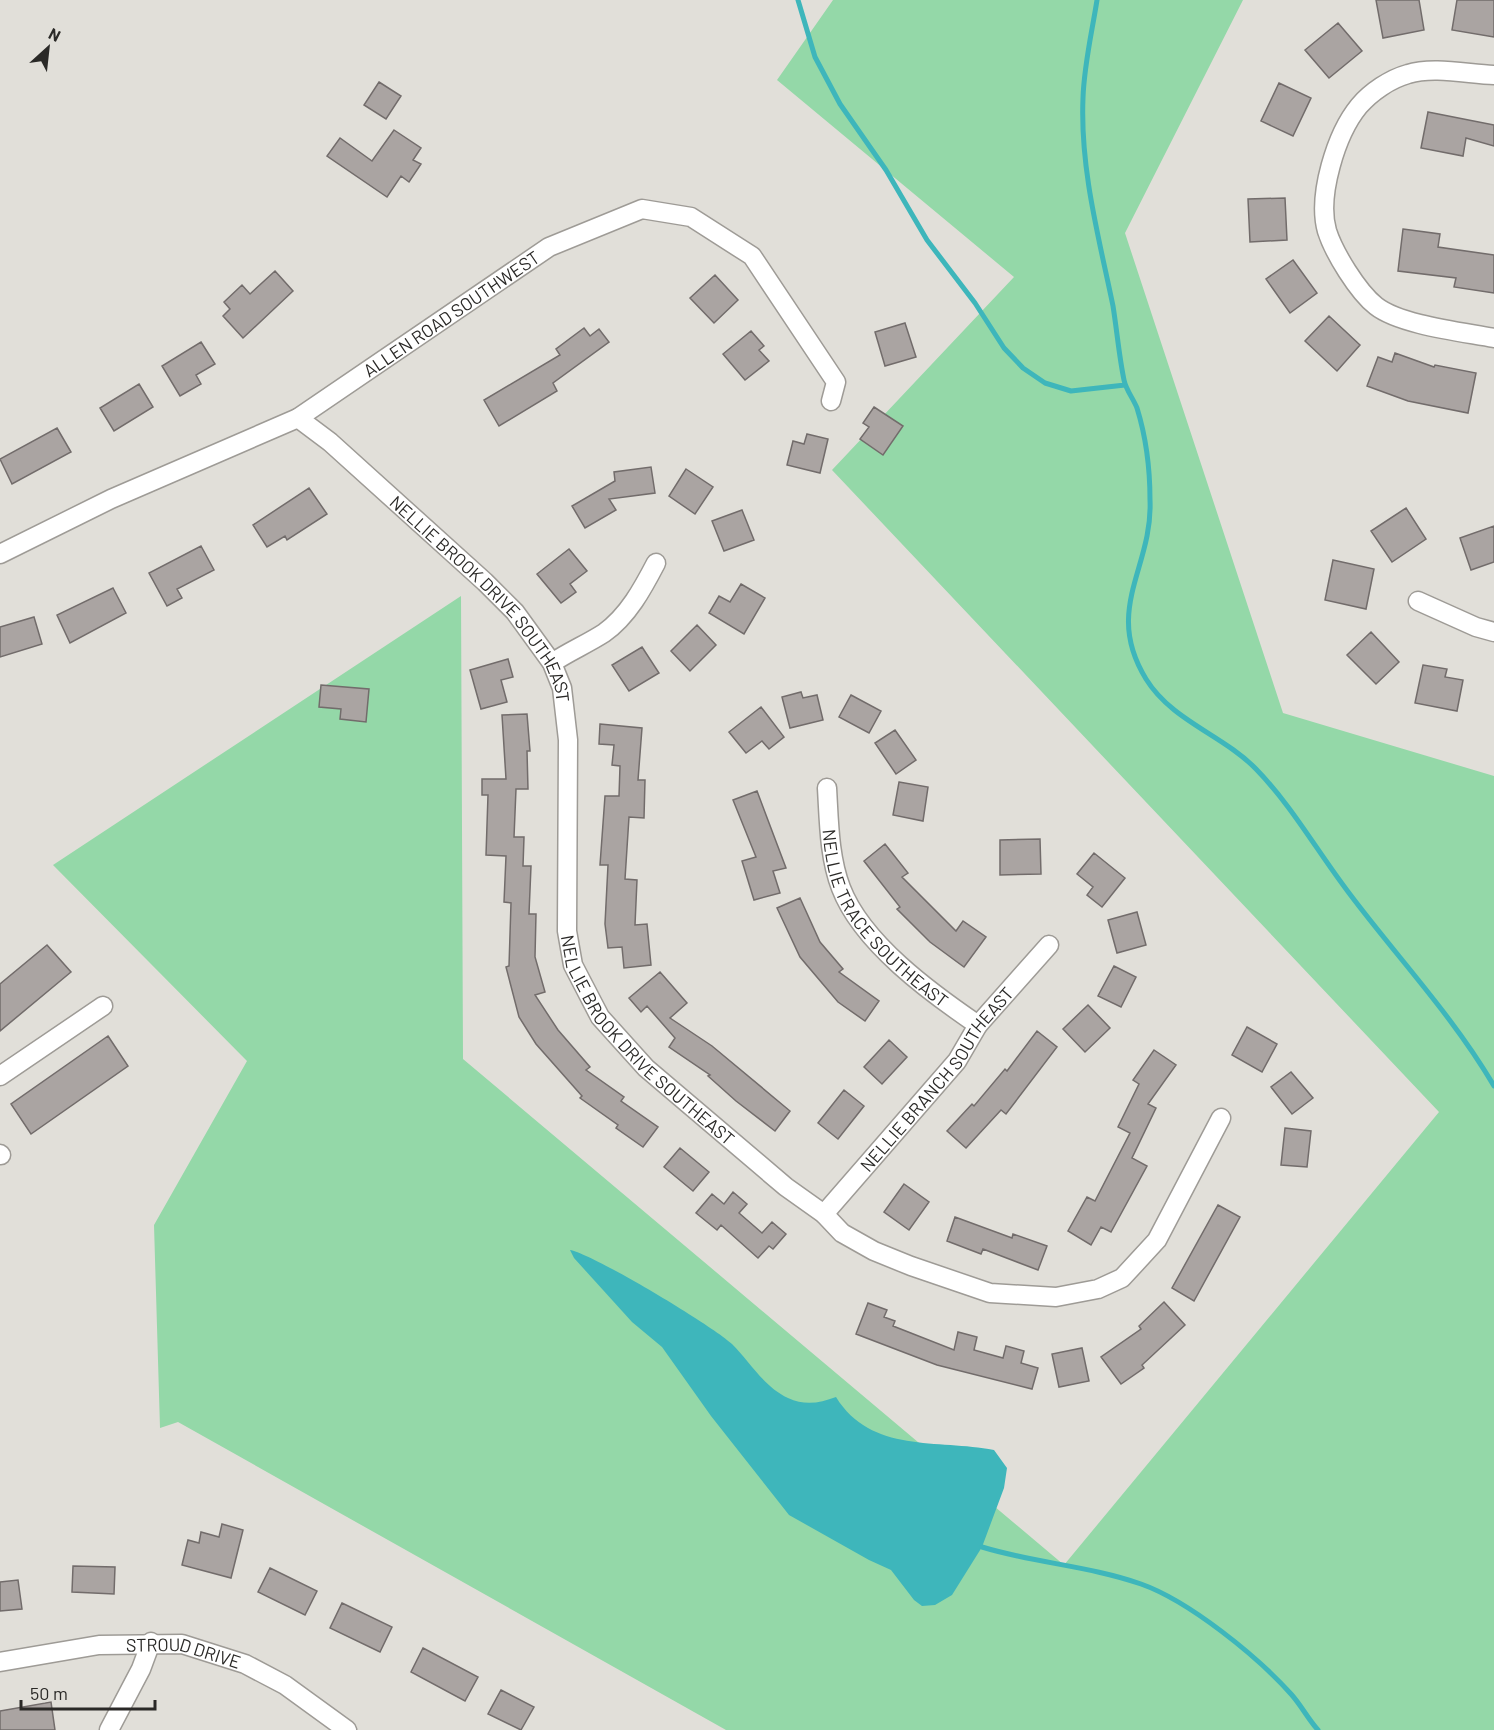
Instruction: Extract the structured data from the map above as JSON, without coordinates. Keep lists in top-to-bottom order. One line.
{"streets":{"street":["ALLEN ROAD SOUTHWEST","NELLIE BROOK DRIVE SOUTHEAST","NELLIE TRACE SOUTHEAST","NELLIE BRANCH SOUTHEAST","STROUD DRIVE"]},"crossings":[["ALLEN ROAD SOUTHWEST","NELLIE BROOK DRIVE SOUTHEAST"],["NELLIE BROOK DRIVE SOUTHEAST","NELLIE BRANCH SOUTHEAST"],["NELLIE TRACE SOUTHEAST","NELLIE BRANCH SOUTHEAST"]],"scale_bar":"50 m","north":"top right"}
